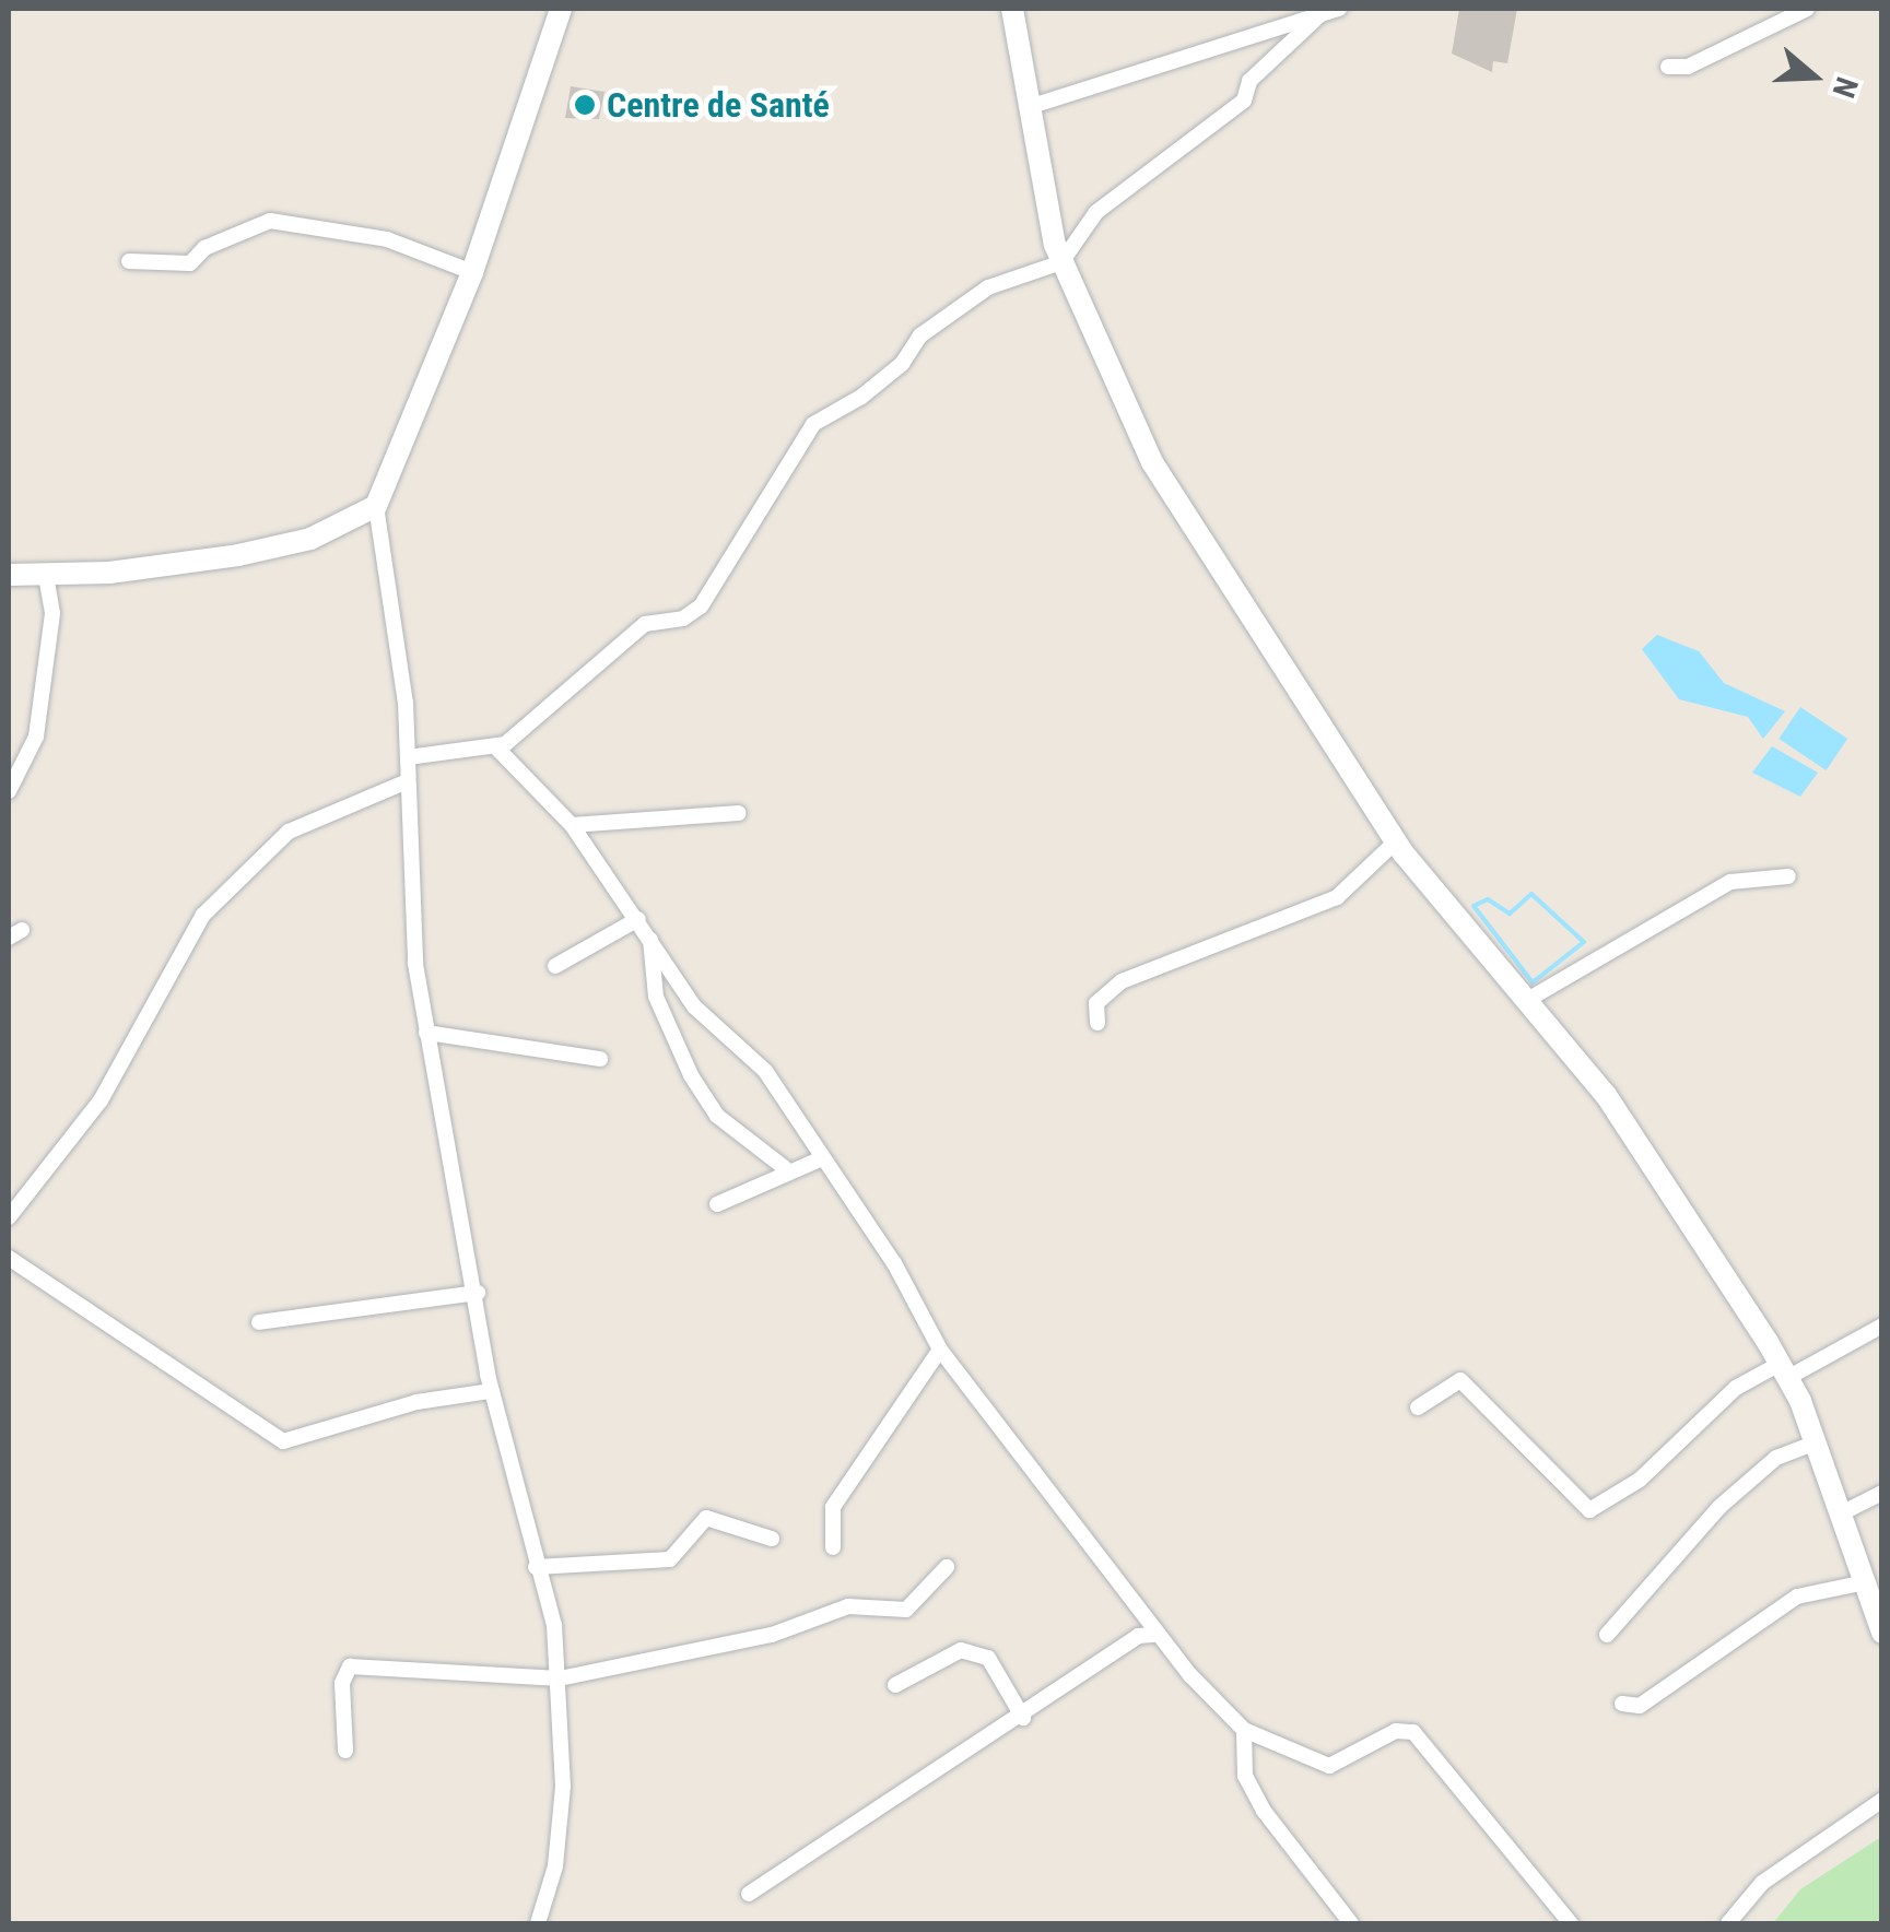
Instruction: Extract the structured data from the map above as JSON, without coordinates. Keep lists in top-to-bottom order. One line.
{"places":["Centre de Santé"],"north":"right"}
